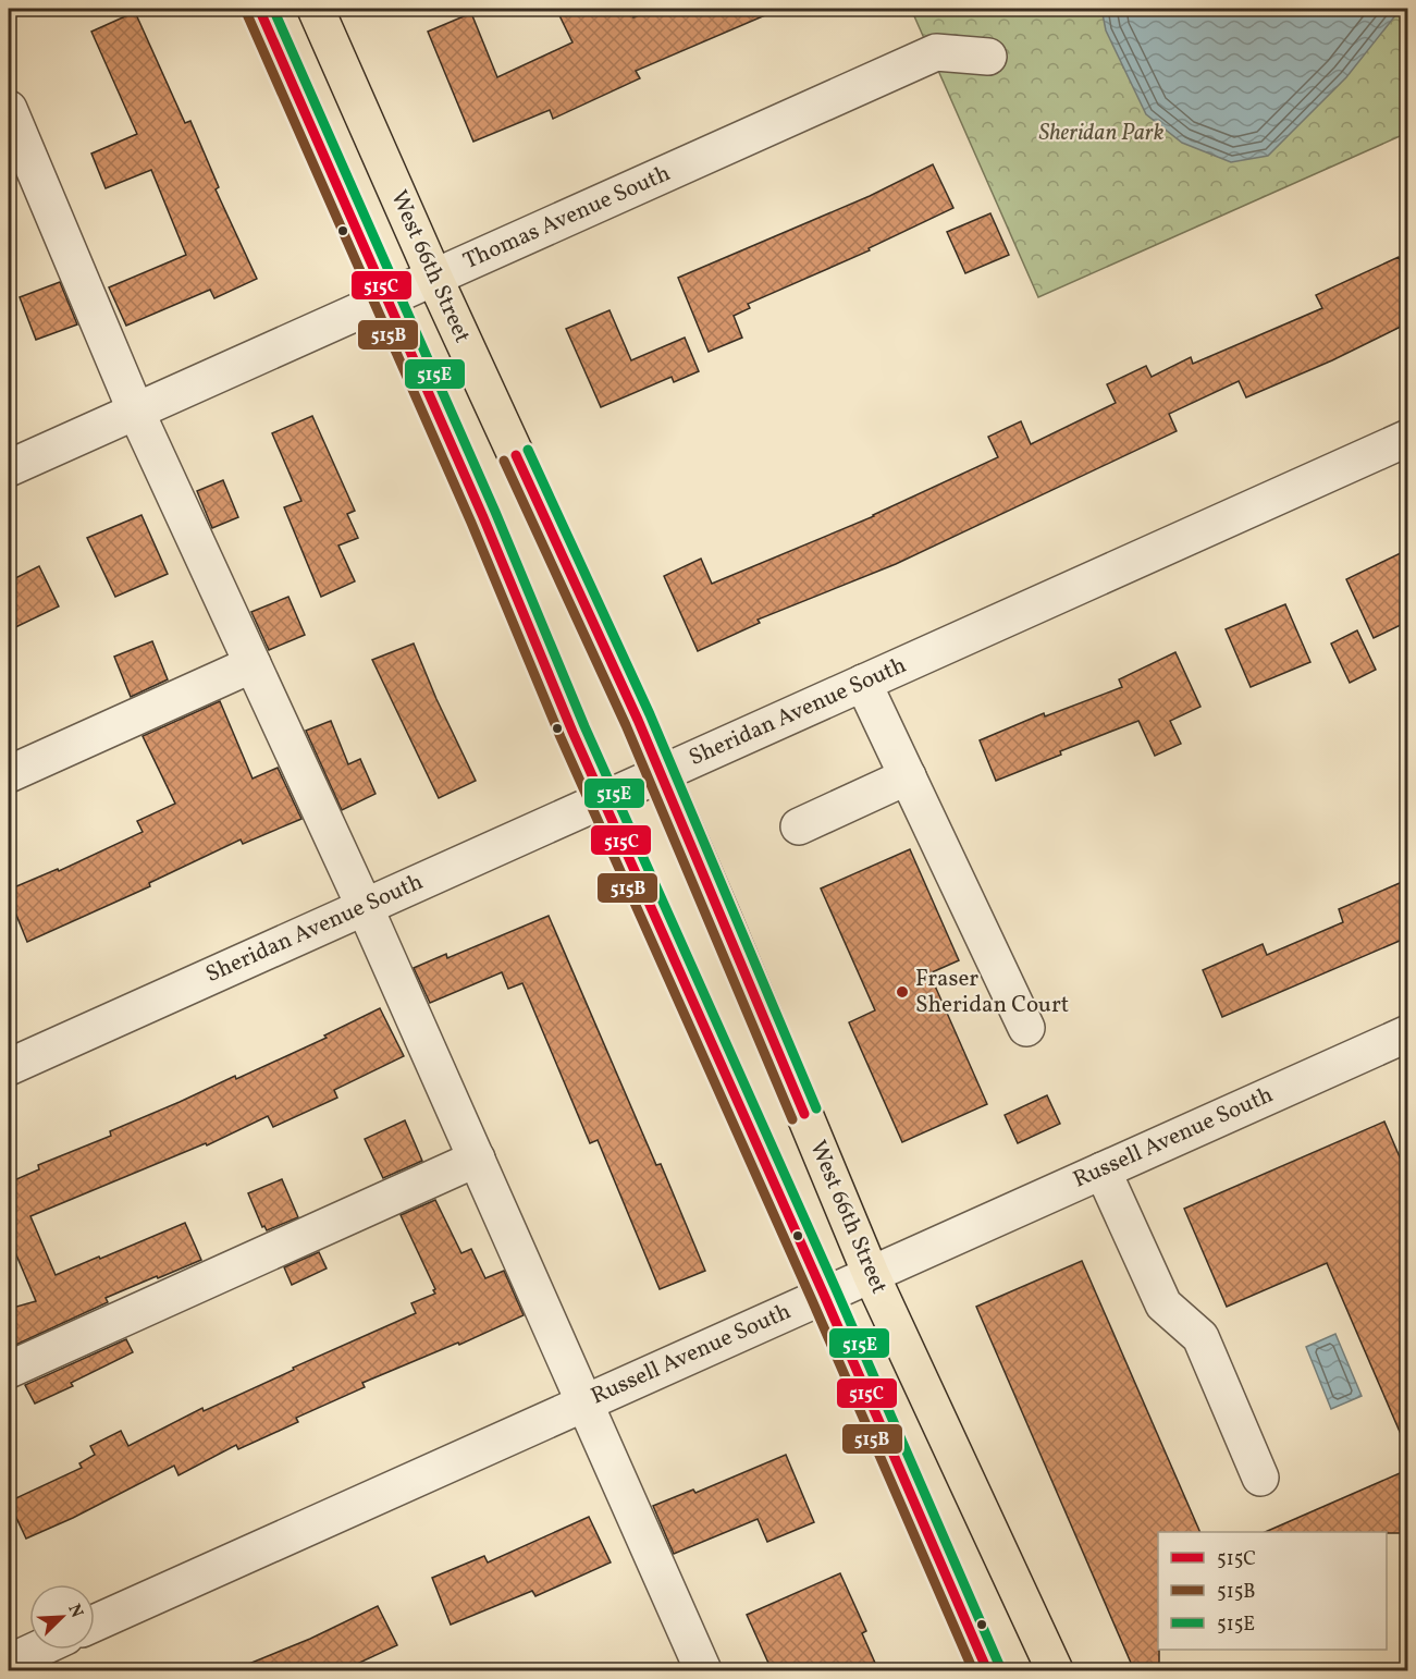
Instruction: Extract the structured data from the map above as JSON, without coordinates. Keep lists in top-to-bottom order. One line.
{"streets":{"main road":["West 66th Street"],"street":["Thomas Avenue South","Sheridan Avenue South","Russell Avenue South"]},"crossings":[["Thomas Avenue South","West 66th Street"],["West 66th Street","Sheridan Avenue South"],["West 66th Street","Russell Avenue South"]],"parks":["Sheridan Park"],"places":["Fraser Sheridan Court"],"lines":["transit line 515C","transit line 515E","transit line 515B"],"legend":["515C","515B","515E"],"north":"top right"}
